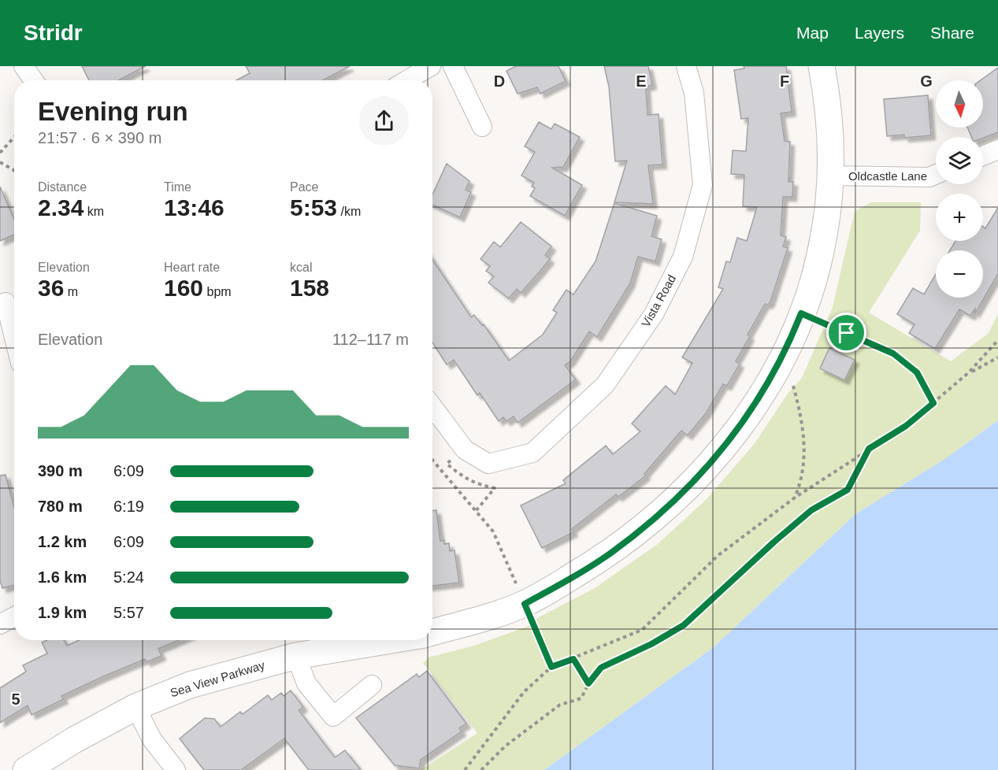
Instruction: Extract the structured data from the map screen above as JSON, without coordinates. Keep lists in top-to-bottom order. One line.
{"streets":{"street":["Oldcastle Lane","Vista Road","Sea View Parkway"]},"crossings":[["Oldcastle Lane","Sea View Parkway"]],"north":"bottom","page":{"header":"Stridr","nav":["Map","Layers","Share"],"map_buttons":["+","−"],"heading":["Evening run","21:57 · 6 × 390 m"],"stats":[["Distance","2.34 km"],["Time","13:46"],["Pace","5:53 /km"],["Elevation","36 m"],["Heart rate","160 bpm"],["kcal","158"]],"chart":["Elevation","112–117 m"],"list":[{"name":"390 m","note":"6:09"},{"name":"780 m","note":"6:19"},{"name":"1.2 km","note":"6:09"},{"name":"1.6 km","note":"5:24"},{"name":"1.9 km","note":"5:57"}]},"grid":{"columns":["D","E","F","G"],"rows":["5"]}}
